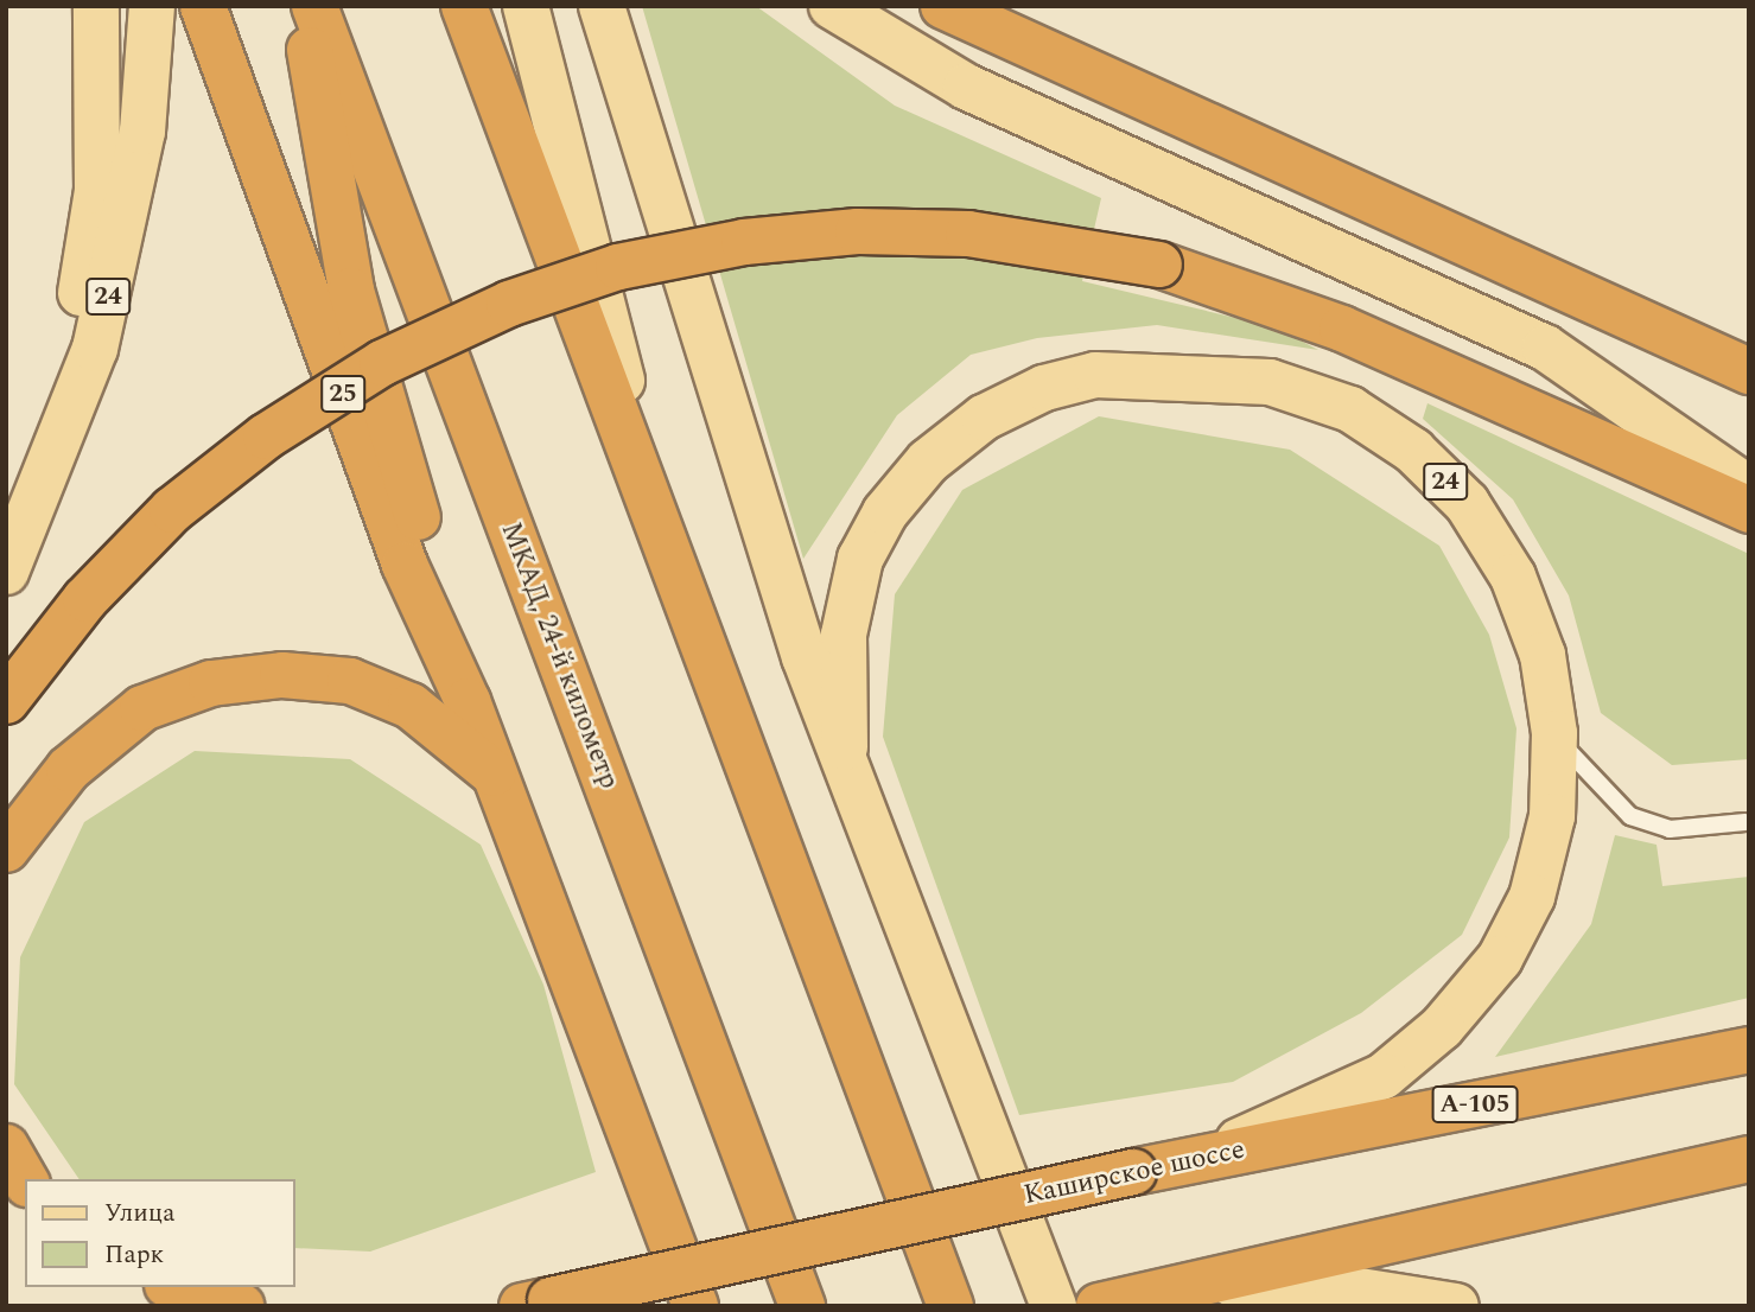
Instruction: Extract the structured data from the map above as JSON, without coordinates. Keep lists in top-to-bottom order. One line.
{"streets":{"highway":["25","МКАД, 24-й километр","А-105","Каширское шоссе"],"main road":["24"]},"crossings":[["24","Каширское шоссе"]],"legend":["Улица","Парк"]}
